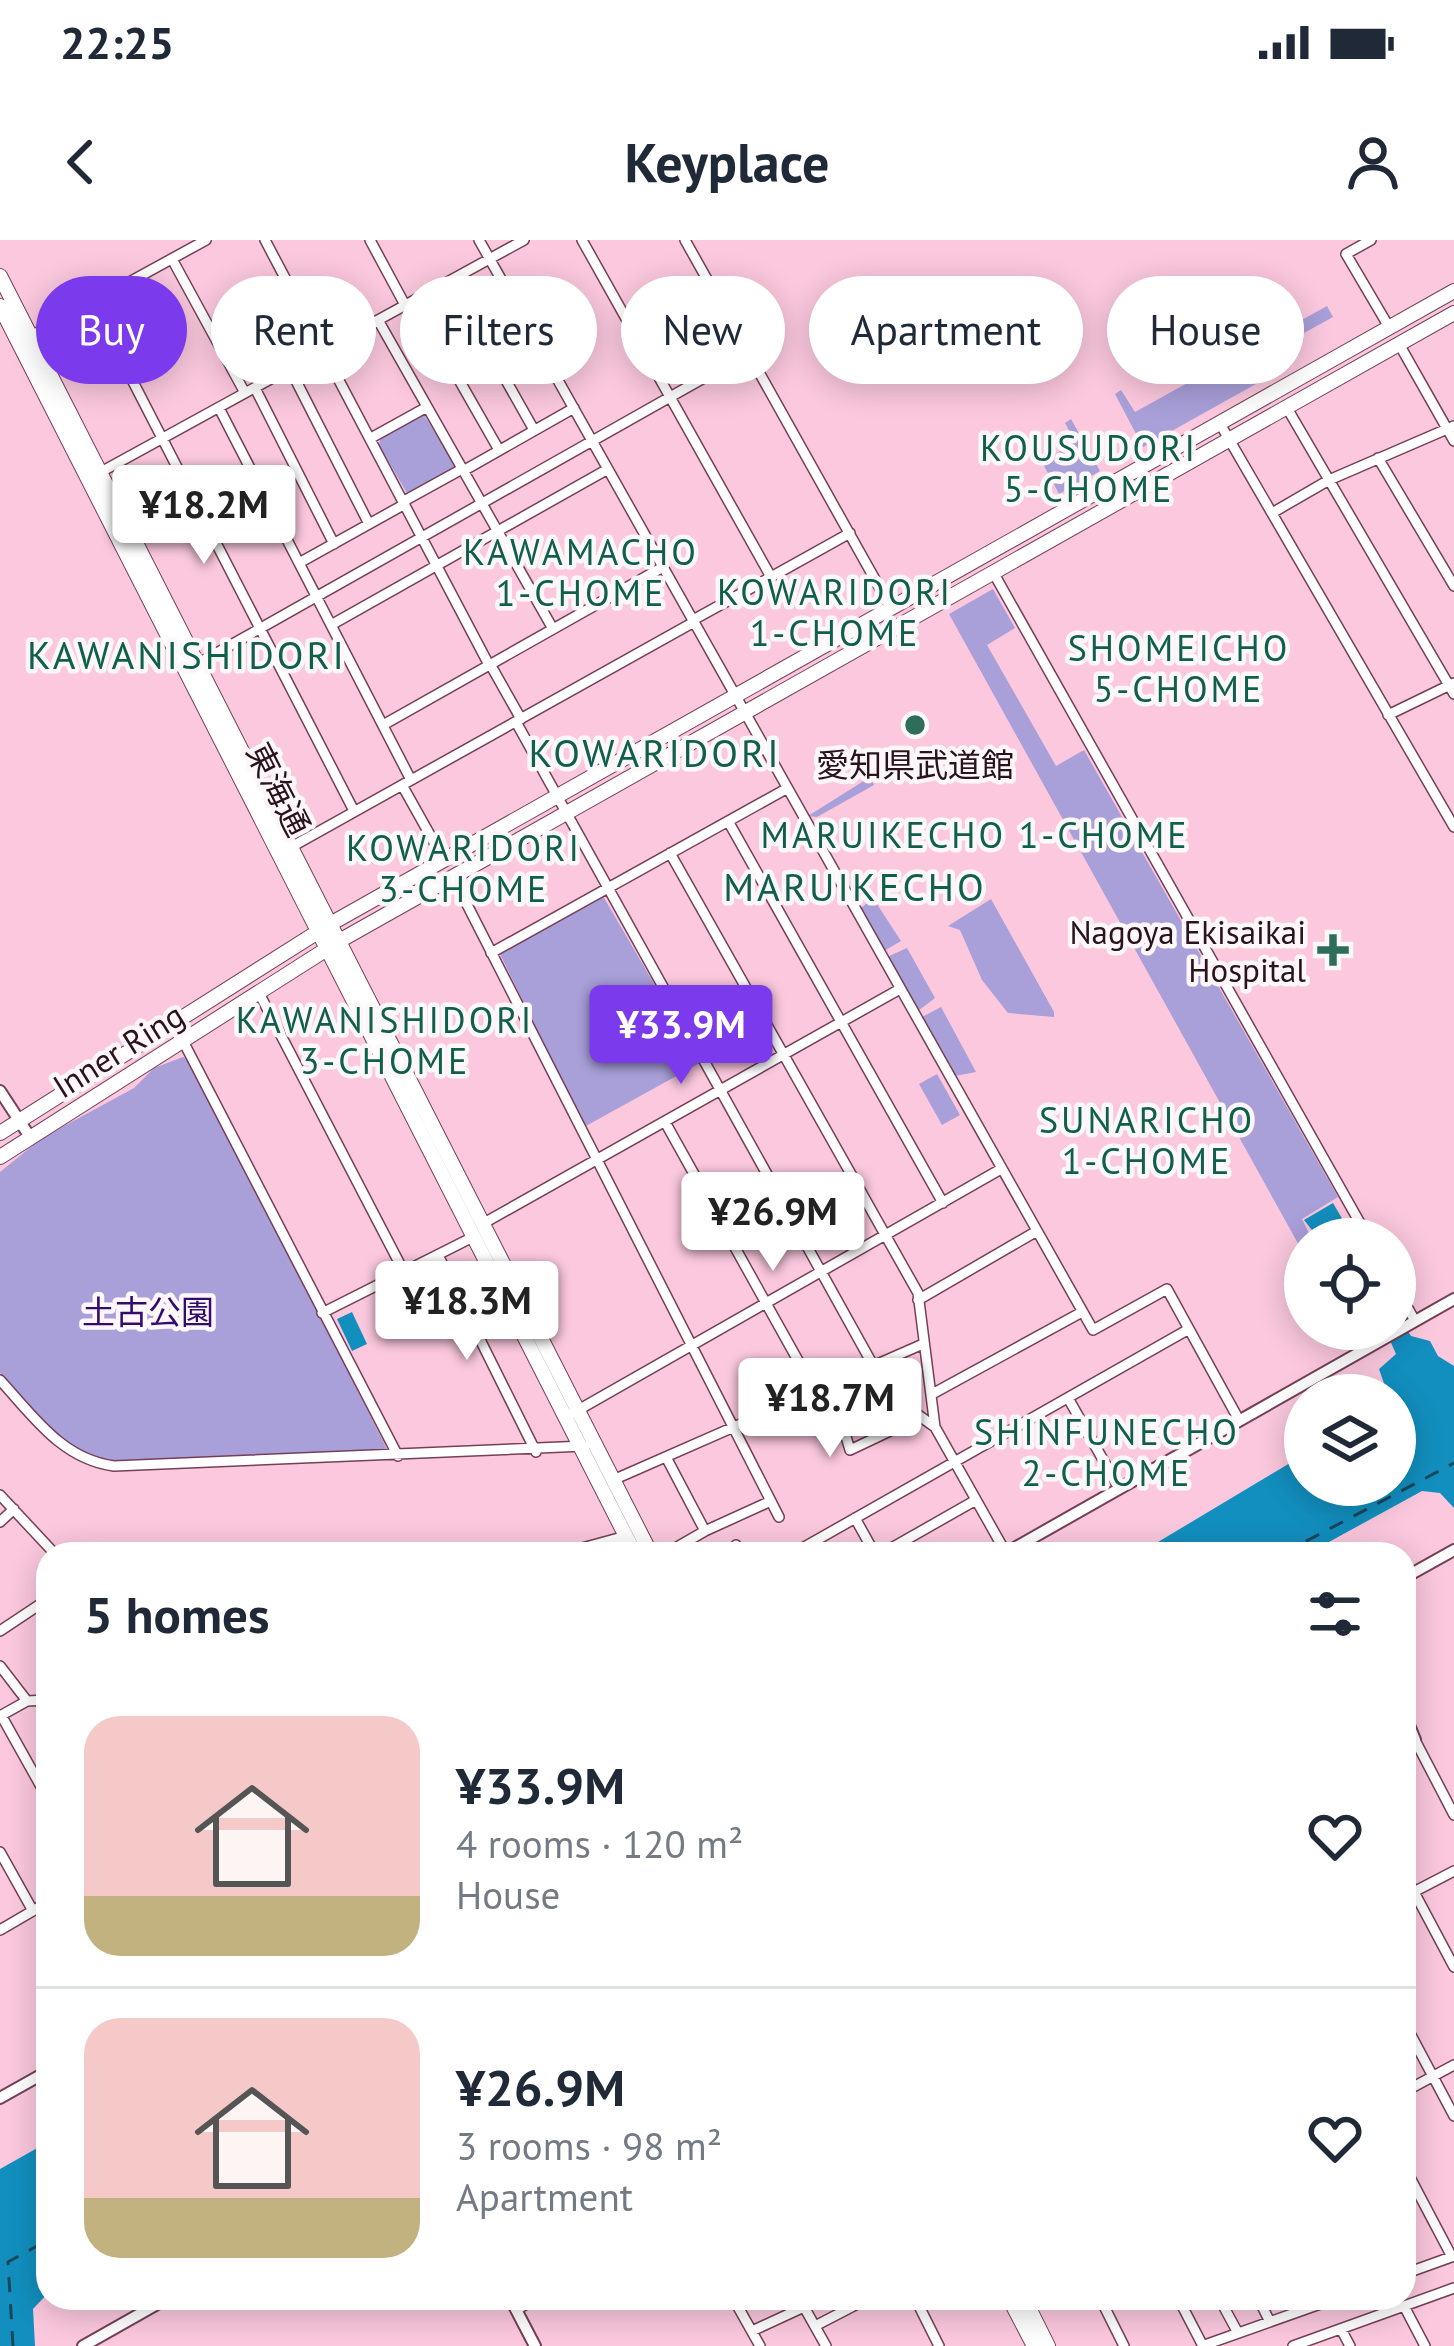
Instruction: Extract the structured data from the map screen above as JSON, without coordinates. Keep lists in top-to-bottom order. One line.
{"streets":{"main road":["東海通","Inner Ring"]},"crossings":[["東海通","Inner Ring"]],"districts":["KOUSUDORI 5-CHOME","KAWAMACHO 1-CHOME","KOWARIDORI 1-CHOME","SHOMEICHO 5-CHOME","KAWANISHIDORI","KOWARIDORI","MARUIKECHO 1-CHOME","KOWARIDORI 3-CHOME","MARUIKECHO","KAWANISHIDORI 3-CHOME","SUNARICHO 1-CHOME","SHINFUNECHO 2-CHOME"],"parks":["土古公園"],"places":{"other":["愛知県武道館"],"health":["Nagoya Ekisaikai Hospital"]},"page":{"status":"22:25","header":"Keyplace","chip":["Buy","Rent","Filters","New","Apartment","House"],"price":["¥18.2M","¥33.9M","¥26.9M","¥18.3M","¥18.7M"],"heading":"5 homes","list":[{"name":"¥33.9M","note":"4 rooms · 120 m² · House"},{"name":"¥26.9M","note":"3 rooms · 98 m² · Apartment"}]}}
